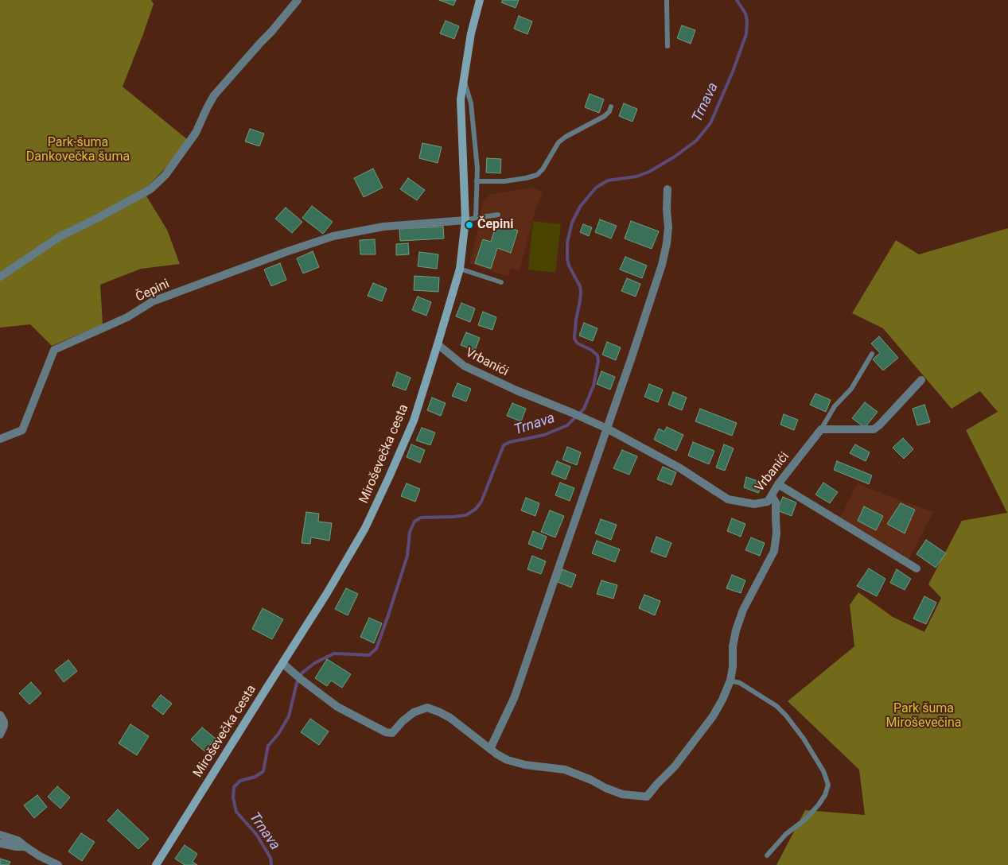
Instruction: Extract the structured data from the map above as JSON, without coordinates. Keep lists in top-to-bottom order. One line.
{"streets":{"main road":["Miroševečka cesta"],"street":["Čepini","Vrbanići"]},"crossings":[["Čepini","Miroševečka cesta"],["Vrbanići","Miroševečka cesta"]],"water":["Trnava"],"parks":["Park-šuma Dankovečka šuma","Park šuma Miroševečina"],"places":["Čepini"]}
